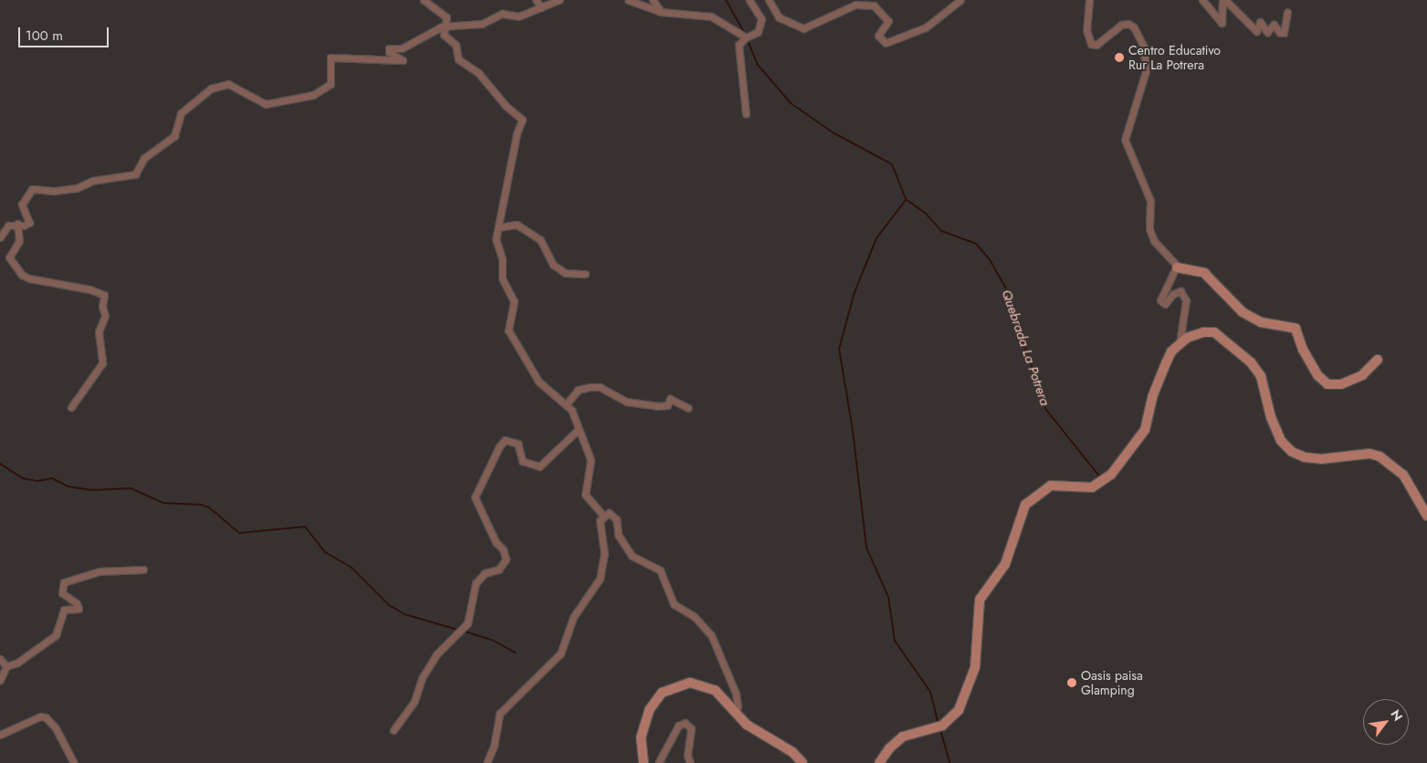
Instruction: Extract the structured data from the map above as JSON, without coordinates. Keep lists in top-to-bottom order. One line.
{"water":["Quebrada La Potrera"],"places":["Centro Educativo Rur La Potrera","Oasis paisa Glamping"],"scale_bar":"100 m","north":"top right"}
